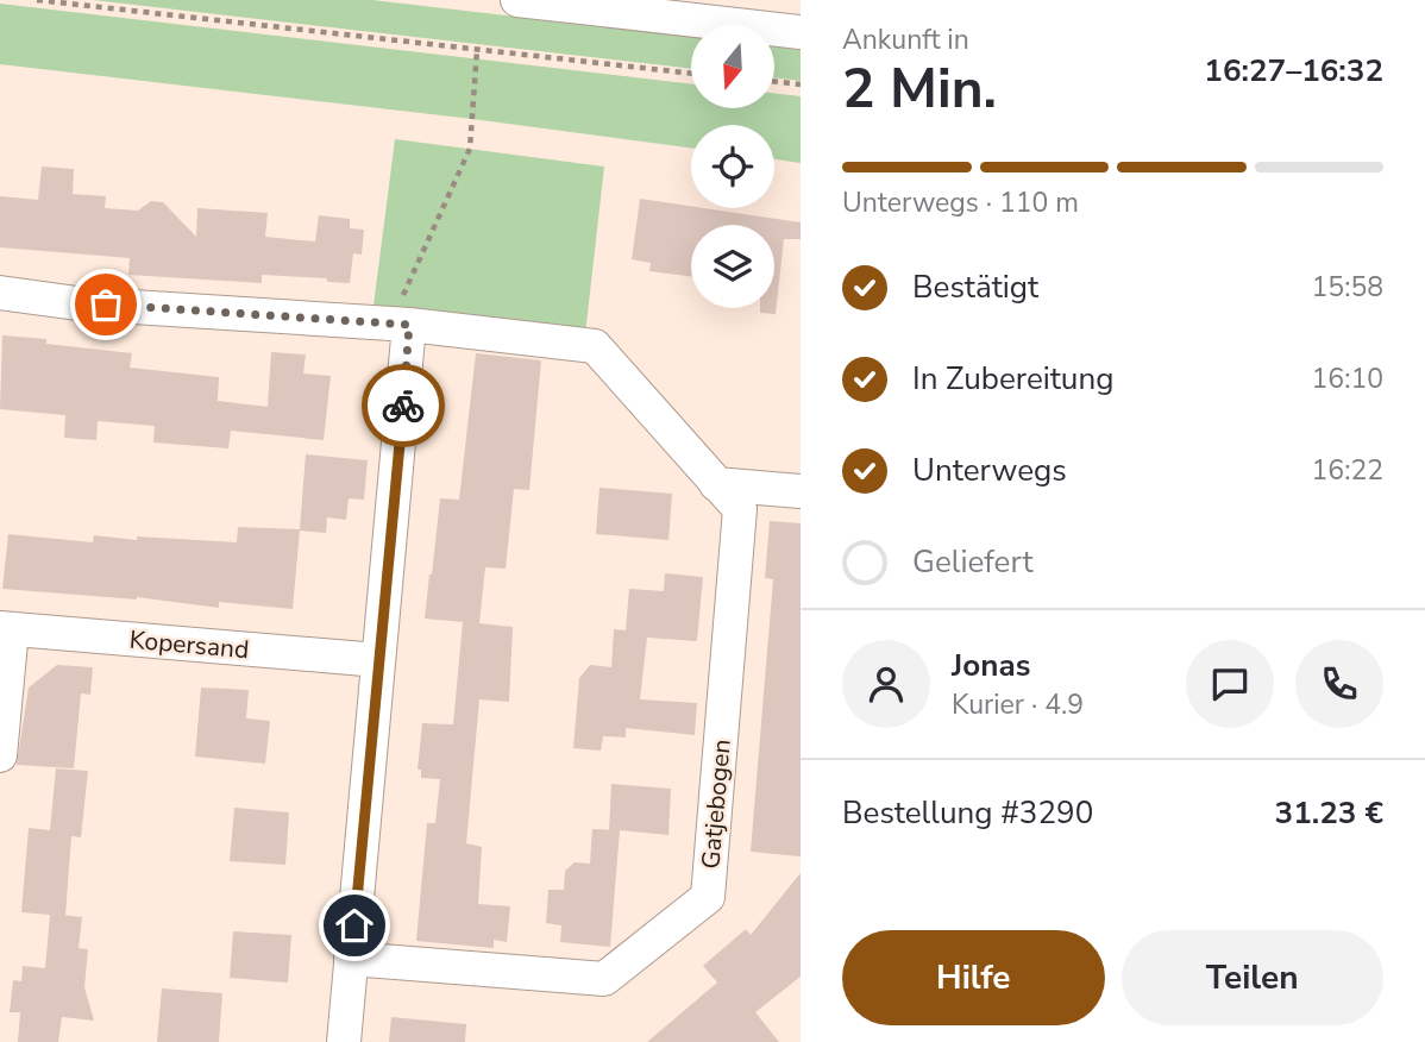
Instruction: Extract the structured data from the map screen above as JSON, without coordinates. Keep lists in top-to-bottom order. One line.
{"streets":{"street":["Kopersand","Gatjebogen"]},"north":"bottom","page":{"heading":["2 Min.","Ankunft in","16:27–16:32"],"panel":["Jonas","Kurier · 4.9","Bestellung #3290","31.23 €"],"bar":"Unterwegs · 110 m","list":[["Bestätigt","15:58"],["In Zubereitung","16:10"],["Unterwegs","16:22"],"Geliefert"],"buttons":["Hilfe","Teilen"]}}
